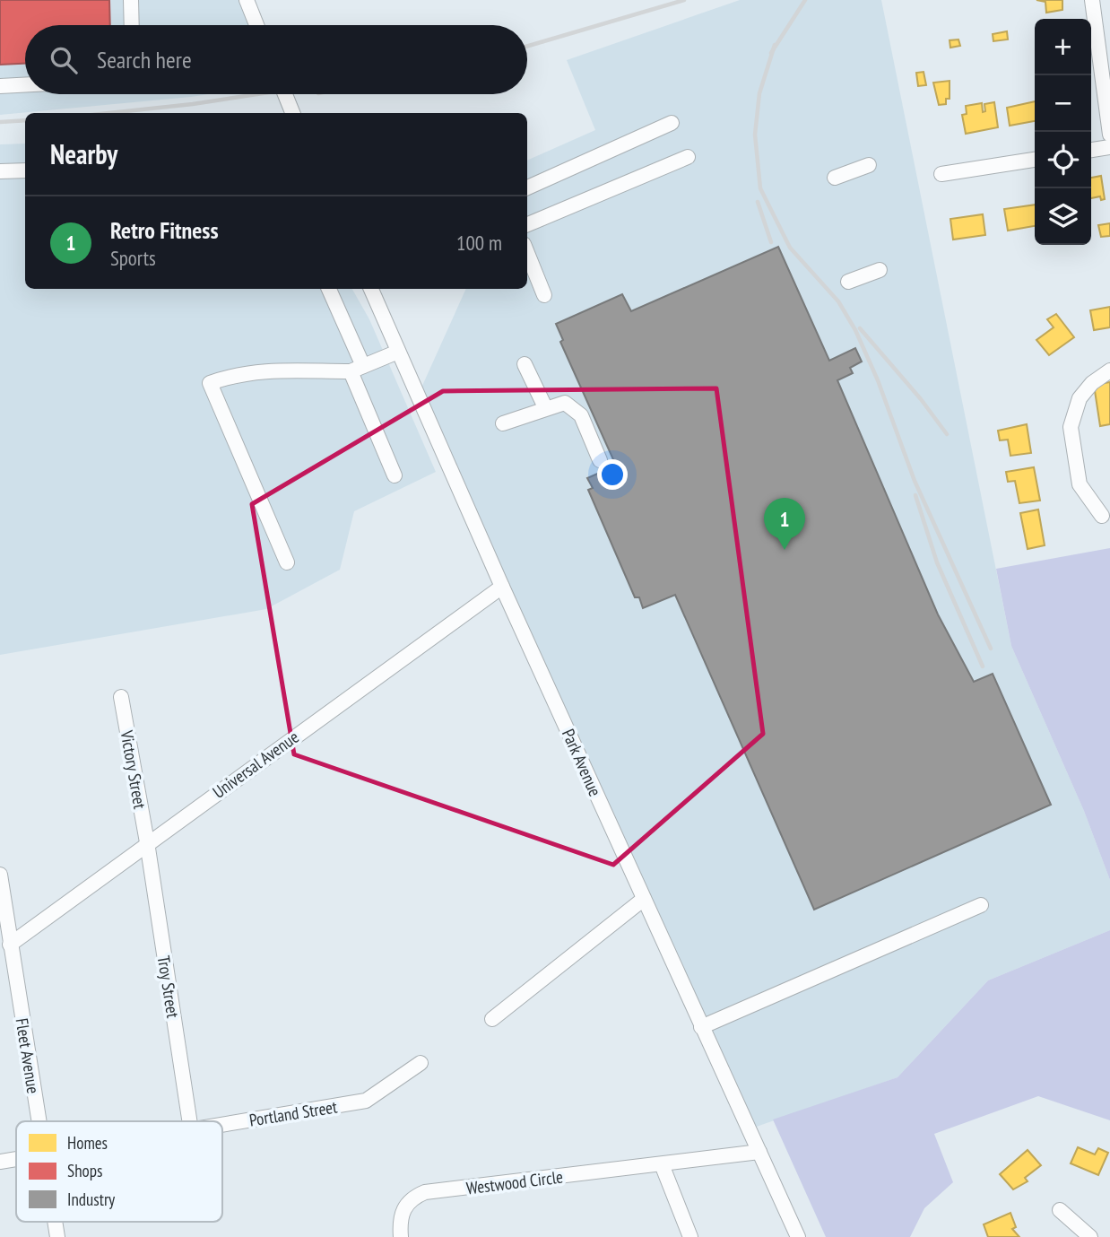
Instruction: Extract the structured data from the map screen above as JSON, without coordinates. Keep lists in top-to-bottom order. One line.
{"streets":{"street":["Park Avenue","Universal Avenue","Victory Street","Troy Street","Fleet Avenue","Portland Street","Westwood Circle"]},"crossings":[["Park Avenue","Universal Avenue"],["Park Avenue","Westwood Circle"],["Universal Avenue","Victory Street"],["Universal Avenue","Troy Street"],["Universal Avenue","Fleet Avenue"],["Victory Street","Troy Street"]],"legend":["Homes","Shops","Industry"],"page":{"map_buttons":["+","−"],"search":"Search here","heading":"Nearby","list":[{"mark":"1","name":"Retro Fitness","note":"Sports","value":"100 m"}],"pins":"1"}}
